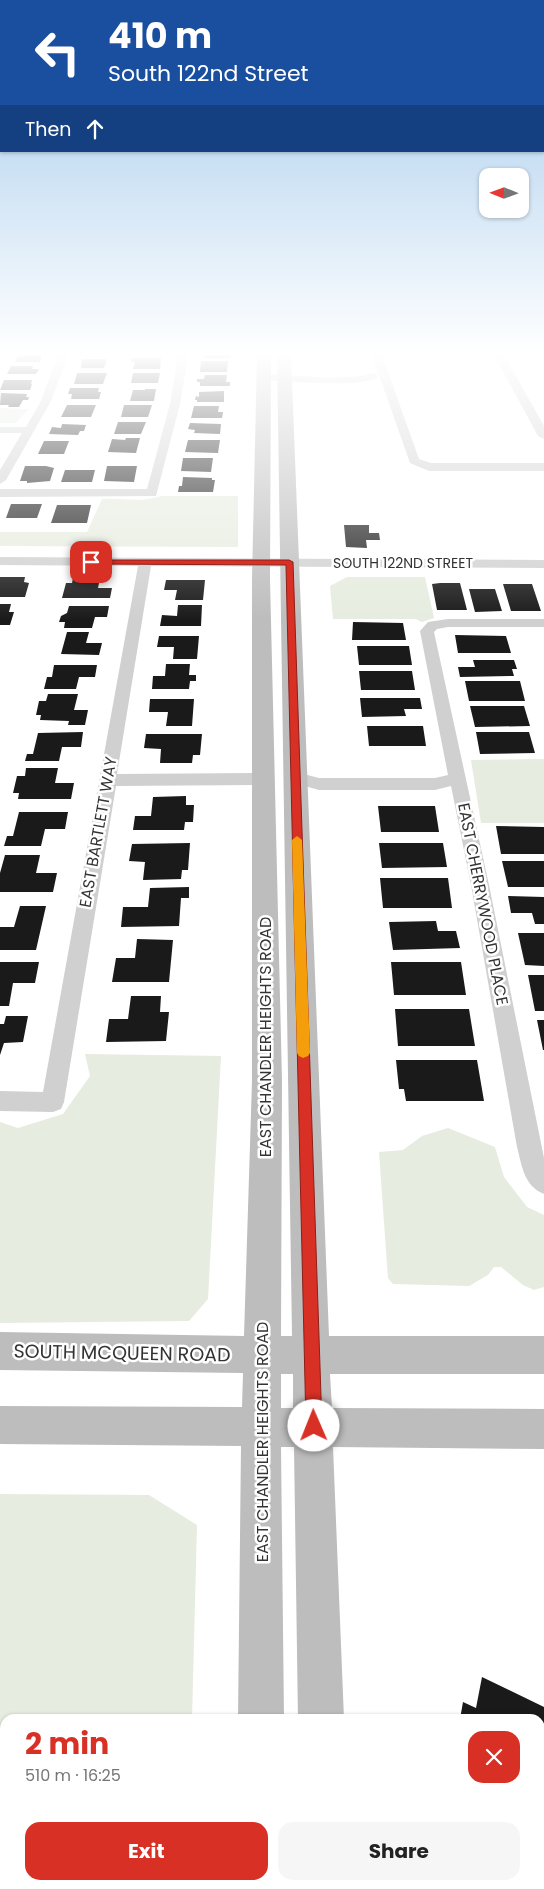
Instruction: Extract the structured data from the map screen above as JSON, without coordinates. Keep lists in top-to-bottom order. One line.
{"streets":{"main road":["EAST CHANDLER HEIGHTS ROAD","SOUTH MCQUEEN ROAD"],"street":["SOUTH 122ND STREET","EAST BARTLETT WAY","EAST CHERRYWOOD PLACE"]},"crossings":[["SOUTH 122ND STREET","EAST BARTLETT WAY"],["SOUTH 122ND STREET","EAST CHANDLER HEIGHTS ROAD"],["EAST CHANDLER HEIGHTS ROAD","SOUTH MCQUEEN ROAD"]],"north":"left","page":{"turn":["410 m","South 122nd Street"],"then":"Then","heading":["2 min","510 m · 16:25"],"buttons":["Exit","Share"]}}
